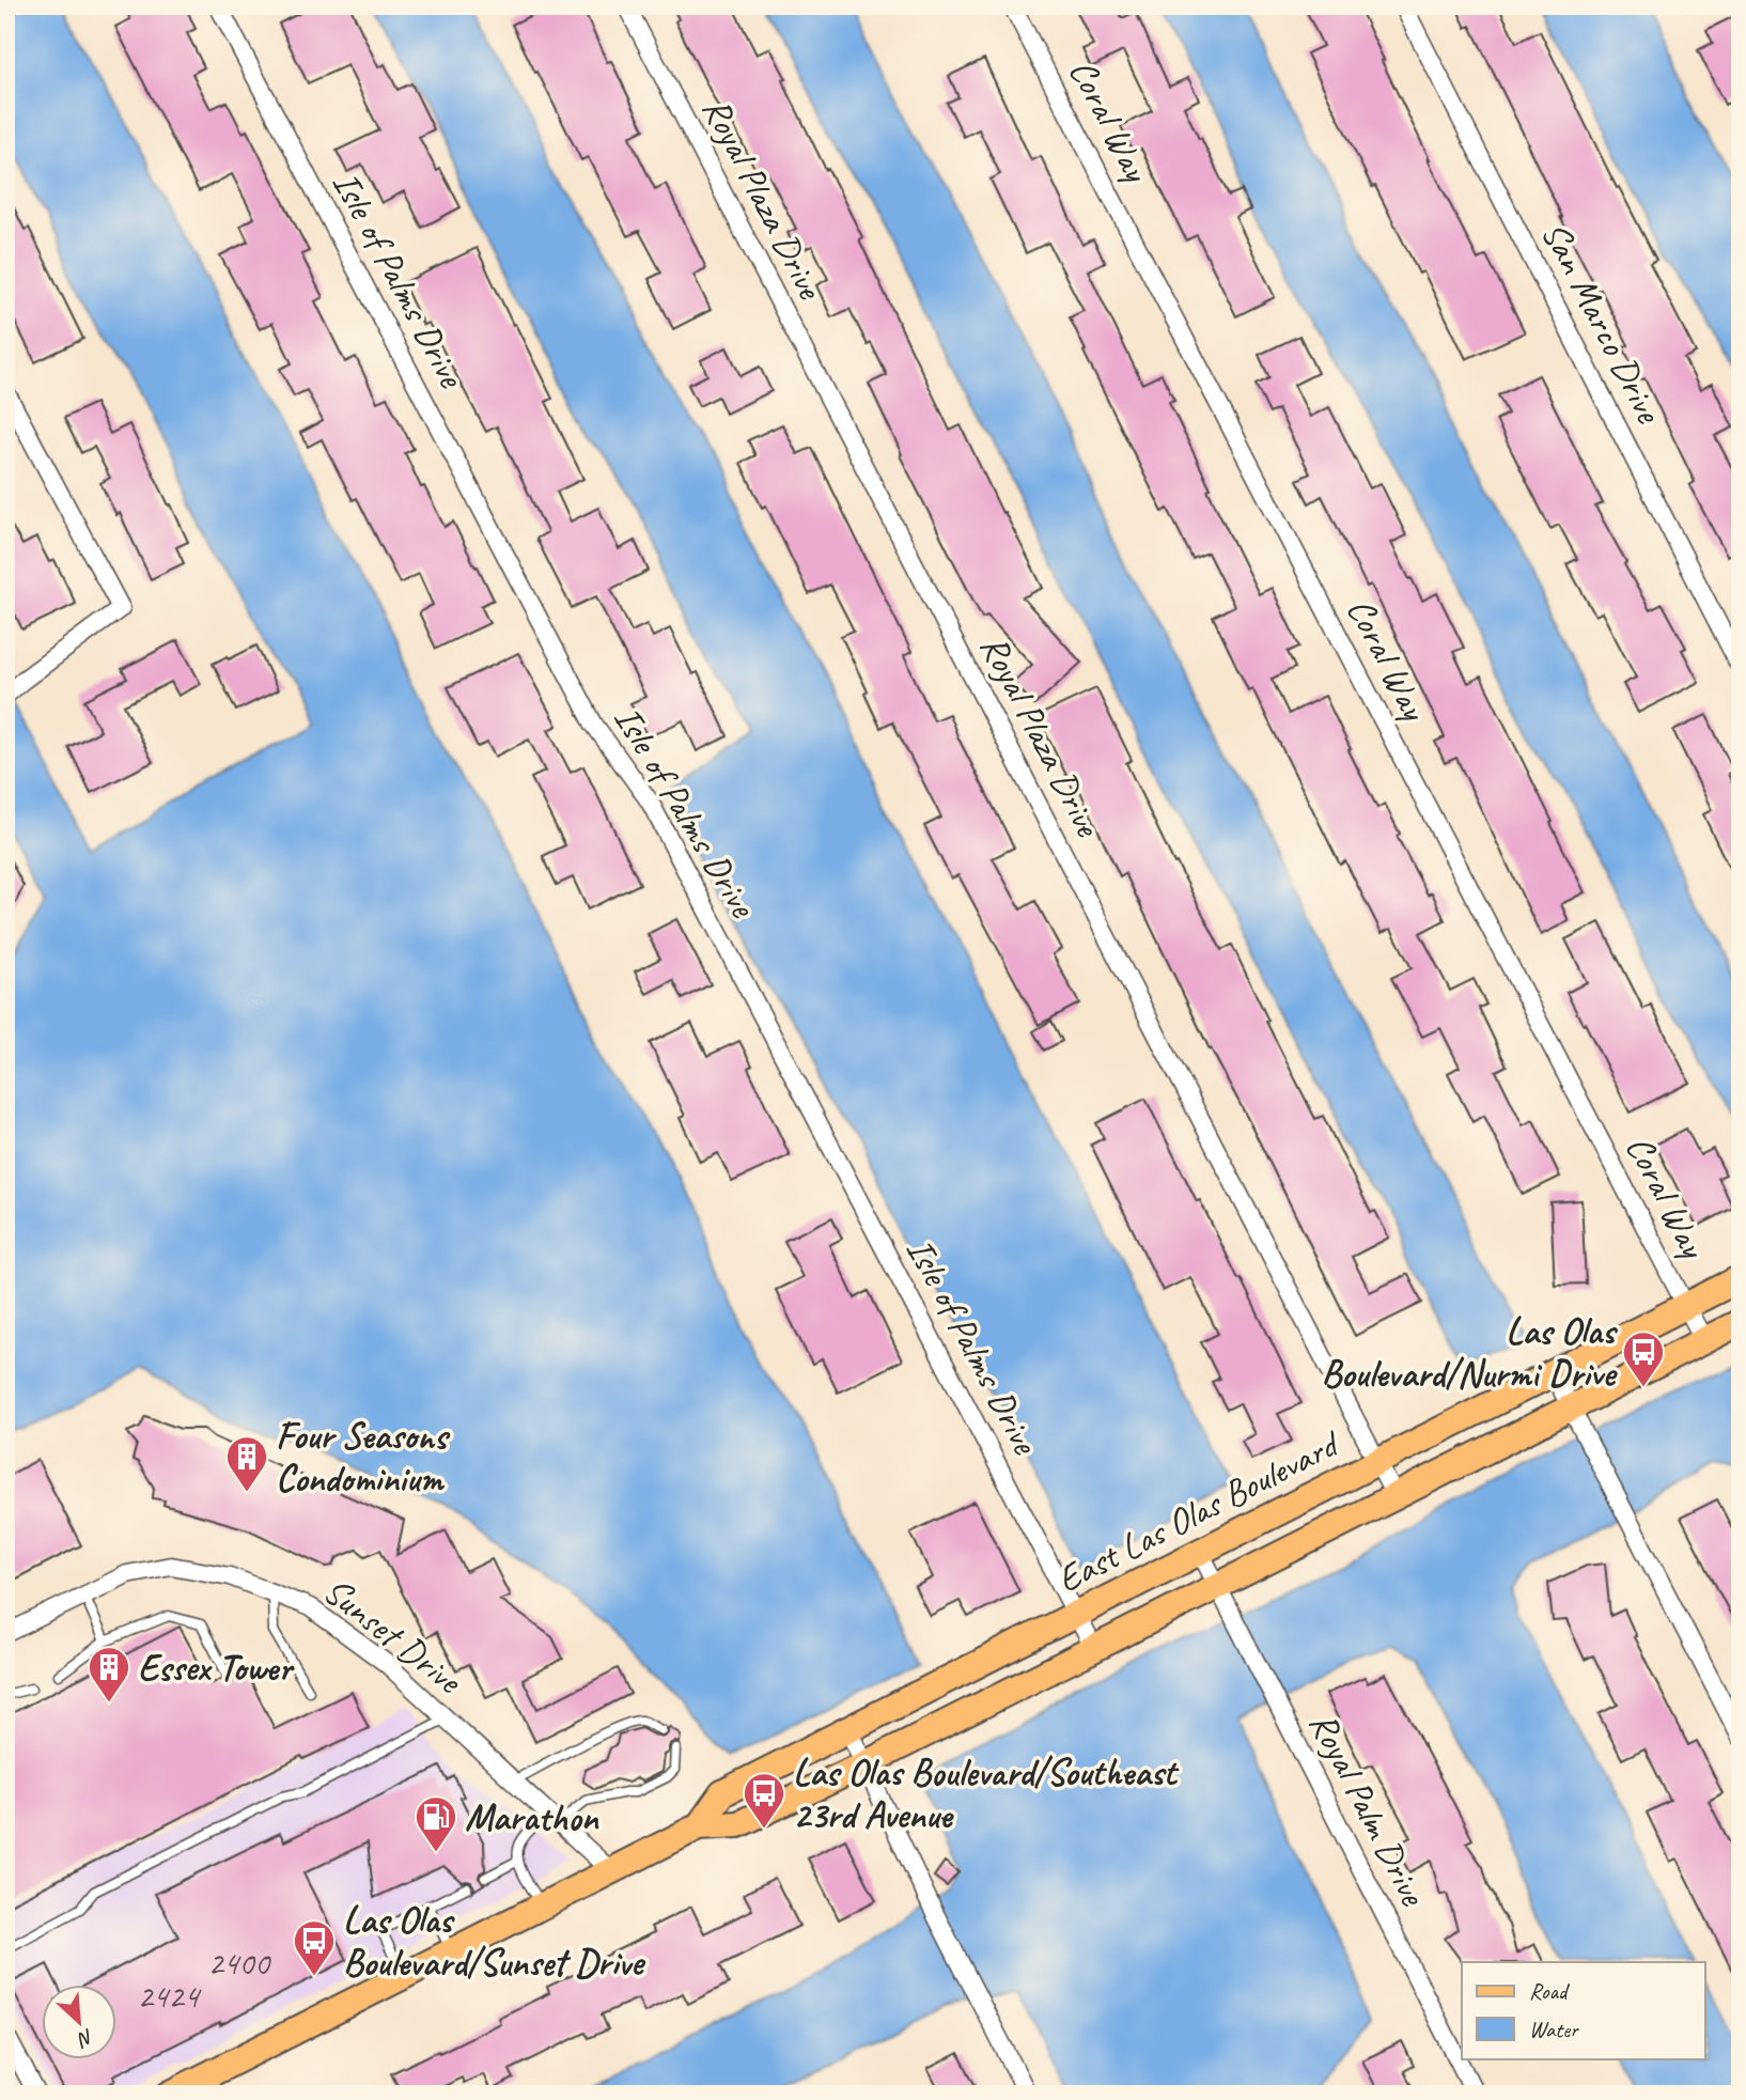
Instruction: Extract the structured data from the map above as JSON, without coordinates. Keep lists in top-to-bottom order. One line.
{"streets":{"main road":["East Las Olas Boulevard"],"street":["Coral Way","Royal Plaza Drive","Isle of Palms Drive","San Marco Drive","Sunset Drive","Royal Palm Drive"]},"crossings":[["Coral Way","East Las Olas Boulevard"],["Royal Plaza Drive","East Las Olas Boulevard"],["Isle of Palms Drive","East Las Olas Boulevard"],["East Las Olas Boulevard","Sunset Drive"],["East Las Olas Boulevard","Royal Palm Drive"]],"places":{"bus stop":["Las Olas Boulevard/Nurmi Drive","Las Olas Boulevard/Southeast 23rd Avenue","Las Olas Boulevard/Sunset Drive"],"building":["Four Seasons Condominium","Essex Tower"],"fuel station":["Marathon"]},"house_numbers":["2400","2424"],"legend":["Road","Water"],"north":"bottom right"}
